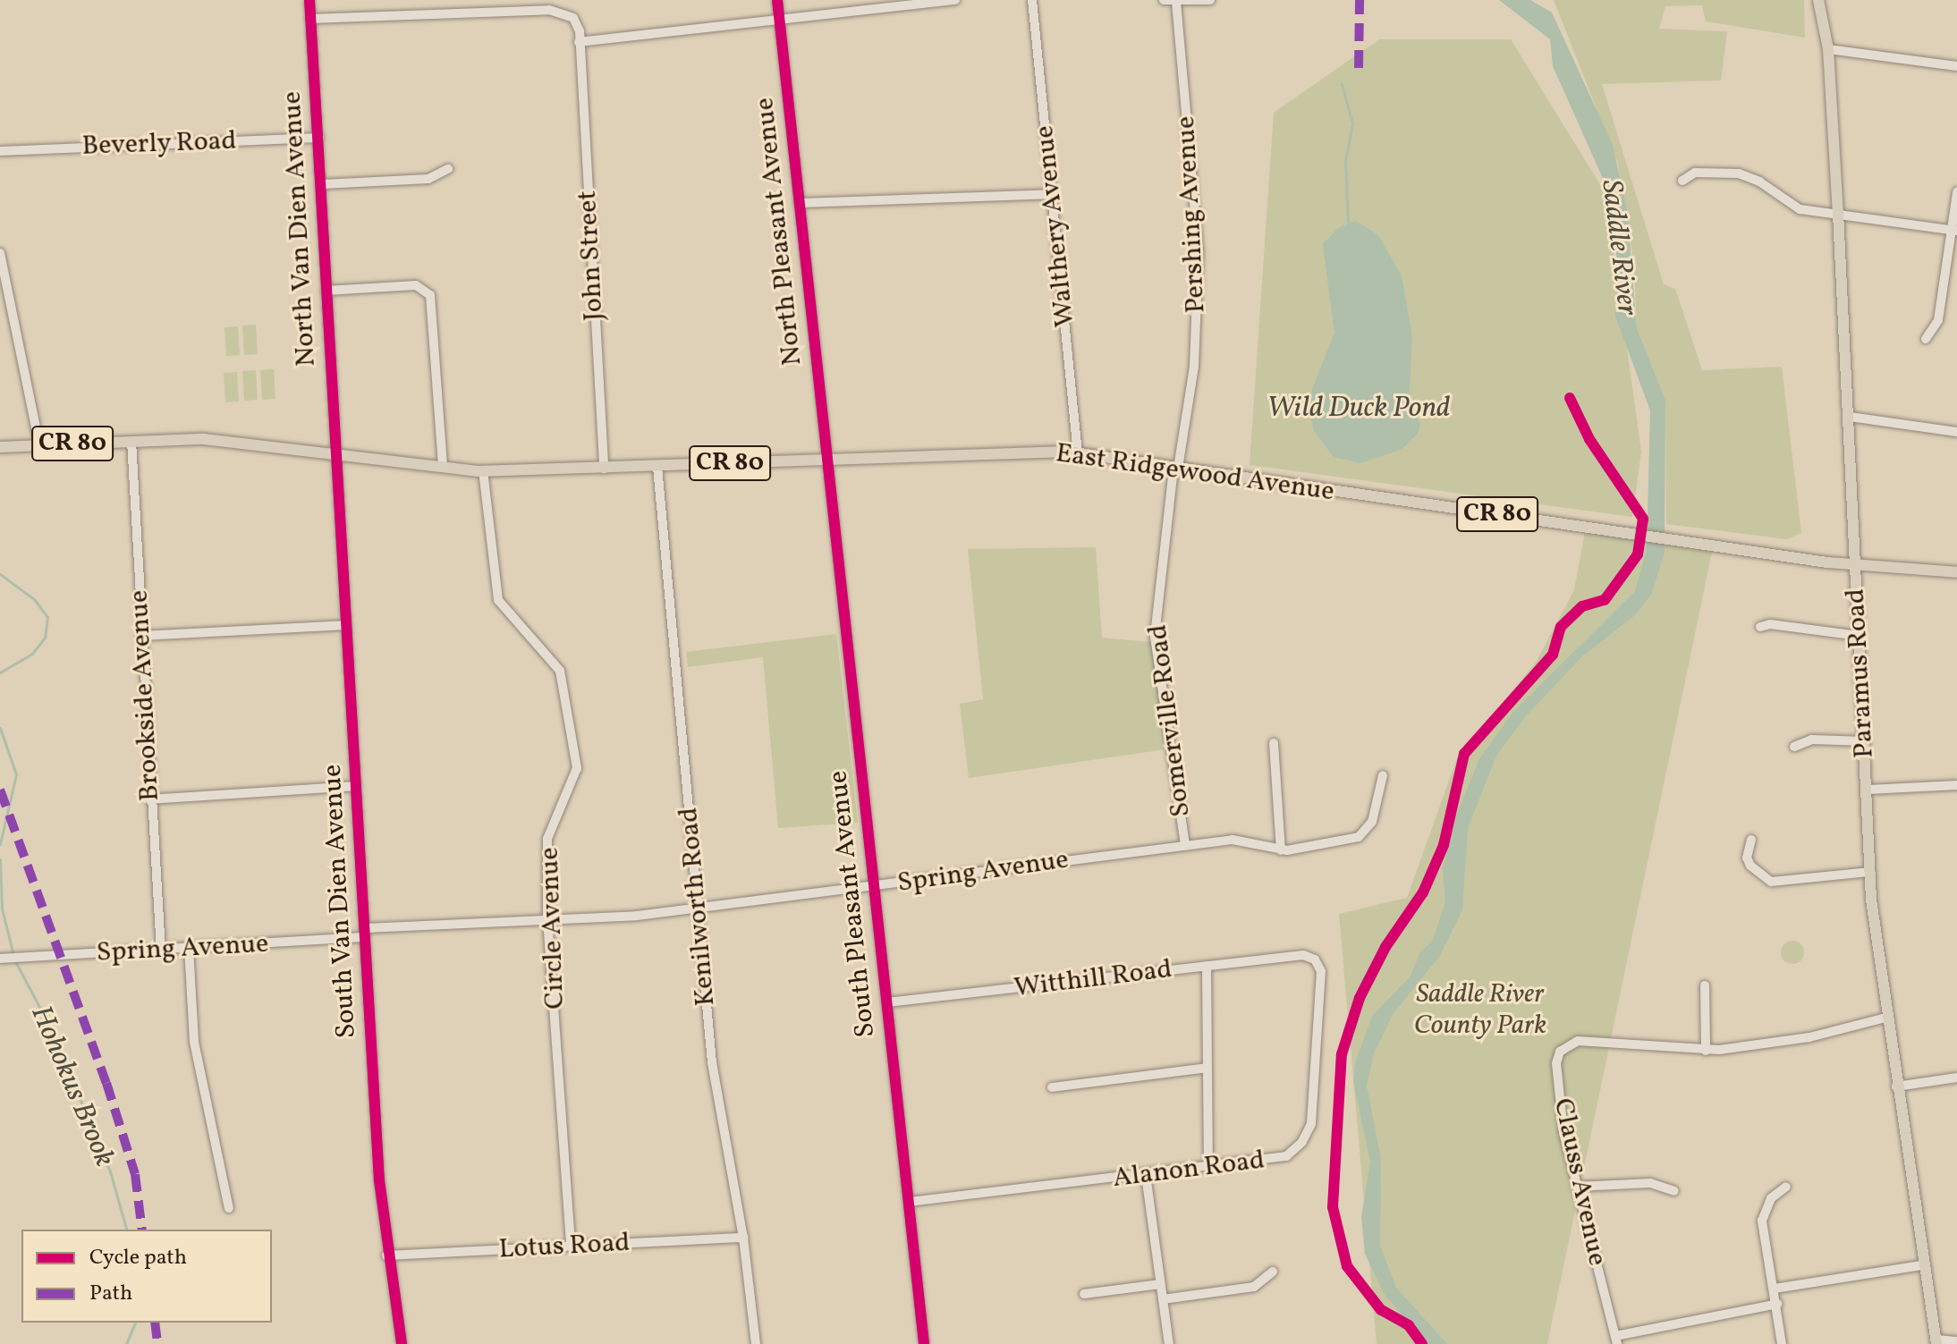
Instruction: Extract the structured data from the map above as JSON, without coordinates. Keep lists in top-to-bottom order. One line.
{"streets":{"main road":["CR 80","East Ridgewood Avenue","Paramus Road"],"street":["Beverly Road","Pershing Avenue","Walthery Avenue","North Van Dien Avenue","North Pleasant Avenue","John Street","Brookside Avenue","Somerville Road","Spring Avenue","South Van Dien Avenue","South Pleasant Avenue","Kenilworth Road","Circle Avenue","Witthill Road","Alanon Road","Clauss Avenue","Lotus Road"]},"crossings":[["Beverly Road","North Van Dien Avenue"],["Pershing Avenue","East Ridgewood Avenue"],["Pershing Avenue","Somerville Road"],["Walthery Avenue","East Ridgewood Avenue"],["North Van Dien Avenue","East Ridgewood Avenue"],["North Van Dien Avenue","South Van Dien Avenue"],["North Pleasant Avenue","East Ridgewood Avenue"],["North Pleasant Avenue","South Pleasant Avenue"],["John Street","East Ridgewood Avenue"],["East Ridgewood Avenue","Paramus Road"],["East Ridgewood Avenue","Brookside Avenue"],["East Ridgewood Avenue","Somerville Road"],["East Ridgewood Avenue","South Van Dien Avenue"],["East Ridgewood Avenue","South Pleasant Avenue"],["East Ridgewood Avenue","Kenilworth Road"],["East Ridgewood Avenue","Circle Avenue"],["Paramus Road","Clauss Avenue"],["Brookside Avenue","Spring Avenue"],["Somerville Road","Spring Avenue"],["Spring Avenue","South Van Dien Avenue"],["Spring Avenue","South Pleasant Avenue"],["Spring Avenue","Kenilworth Road"],["Spring Avenue","Circle Avenue"],["South Van Dien Avenue","Lotus Road"],["South Pleasant Avenue","Witthill Road"],["South Pleasant Avenue","Alanon Road"],["Kenilworth Road","Lotus Road"],["Circle Avenue","Lotus Road"],["Witthill Road","Alanon Road"]],"water":["Saddle River","Wild Duck Pond","Hohokus Brook"],"parks":["Saddle River County Park"],"legend":["Cycle path","Path"]}
